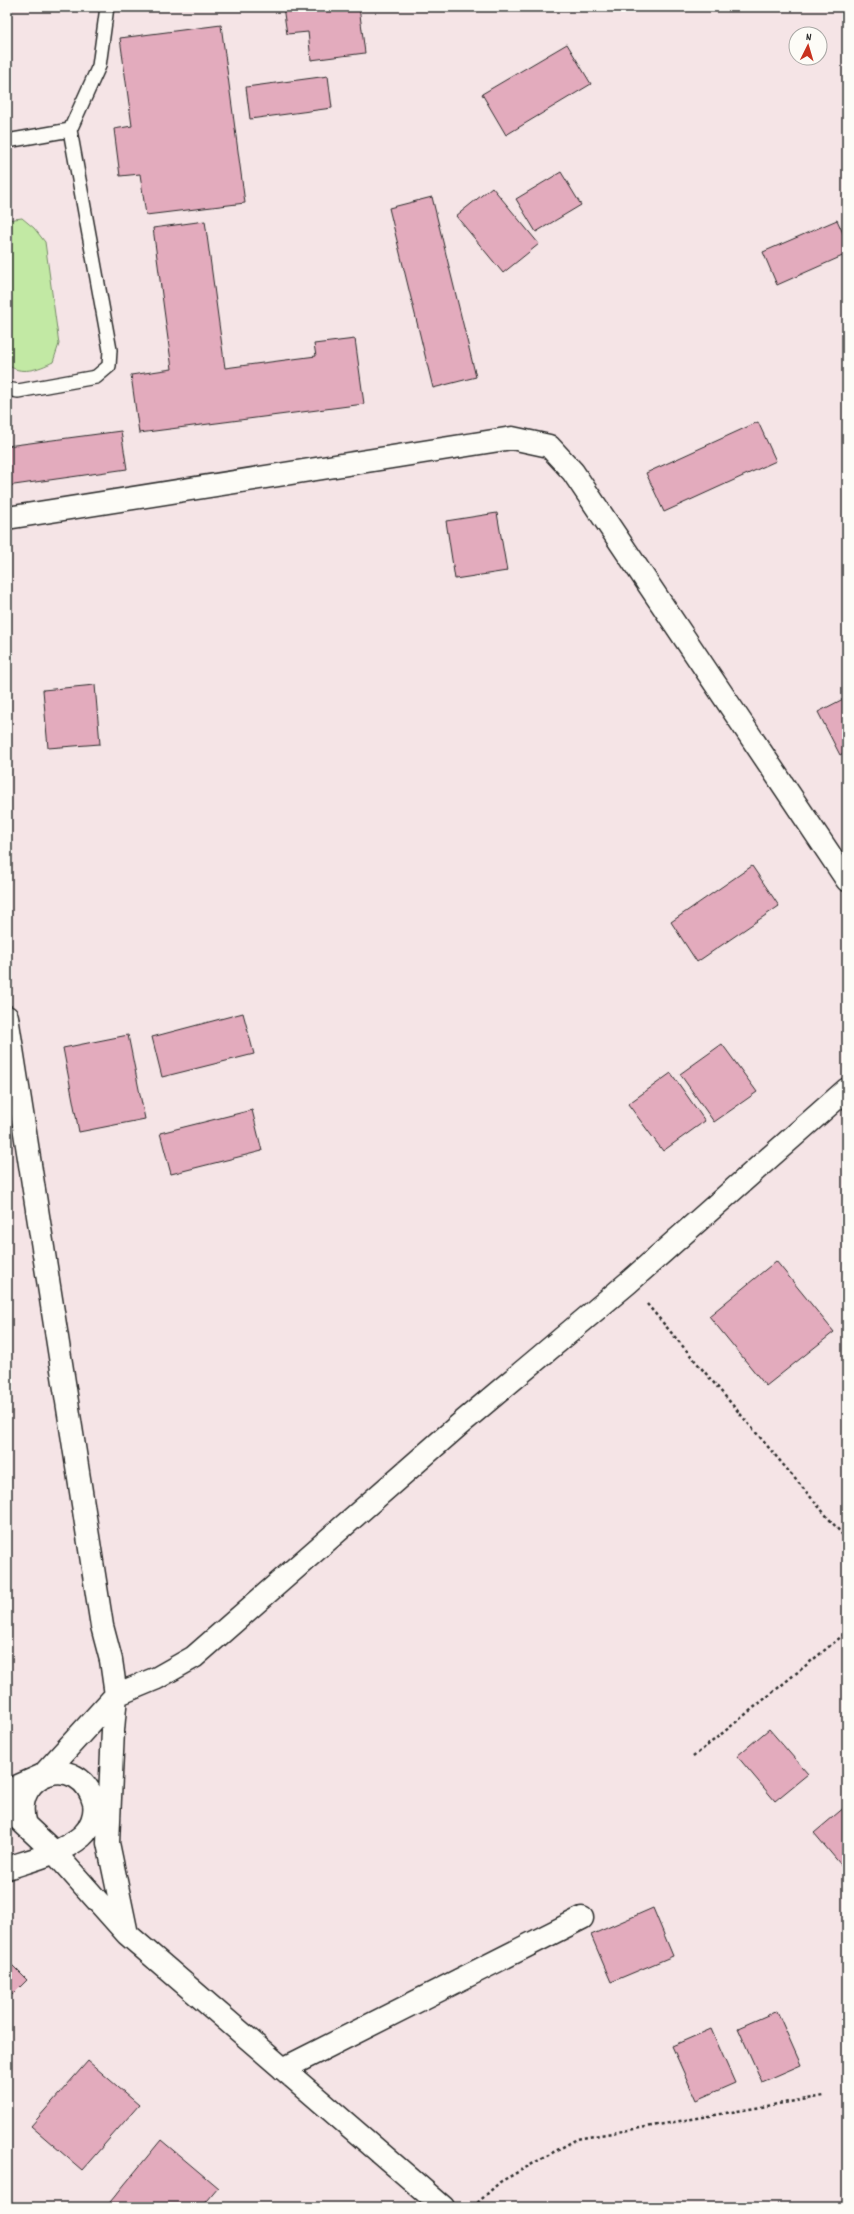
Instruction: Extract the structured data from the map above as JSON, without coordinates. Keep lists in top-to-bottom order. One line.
{"north":"top"}
